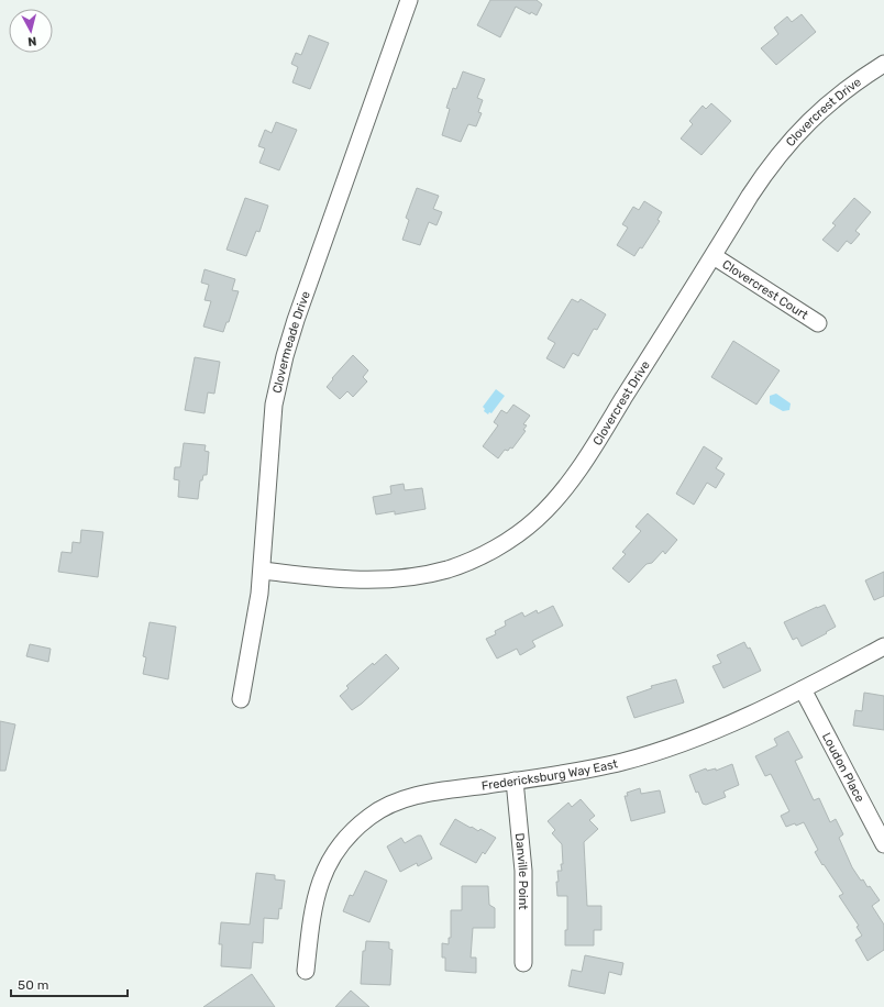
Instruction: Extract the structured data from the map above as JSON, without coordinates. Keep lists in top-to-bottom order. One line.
{"streets":{"street":["Clovercrest Drive","Clovercrest Court","Clovermeade Drive","Loudon Place","Fredericksburg Way East","Danville Point"]},"crossings":[["Clovercrest Drive","Clovercrest Court"],["Clovercrest Drive","Clovermeade Drive"],["Loudon Place","Fredericksburg Way East"],["Fredericksburg Way East","Danville Point"]],"scale_bar":"50 m","north":"bottom"}
